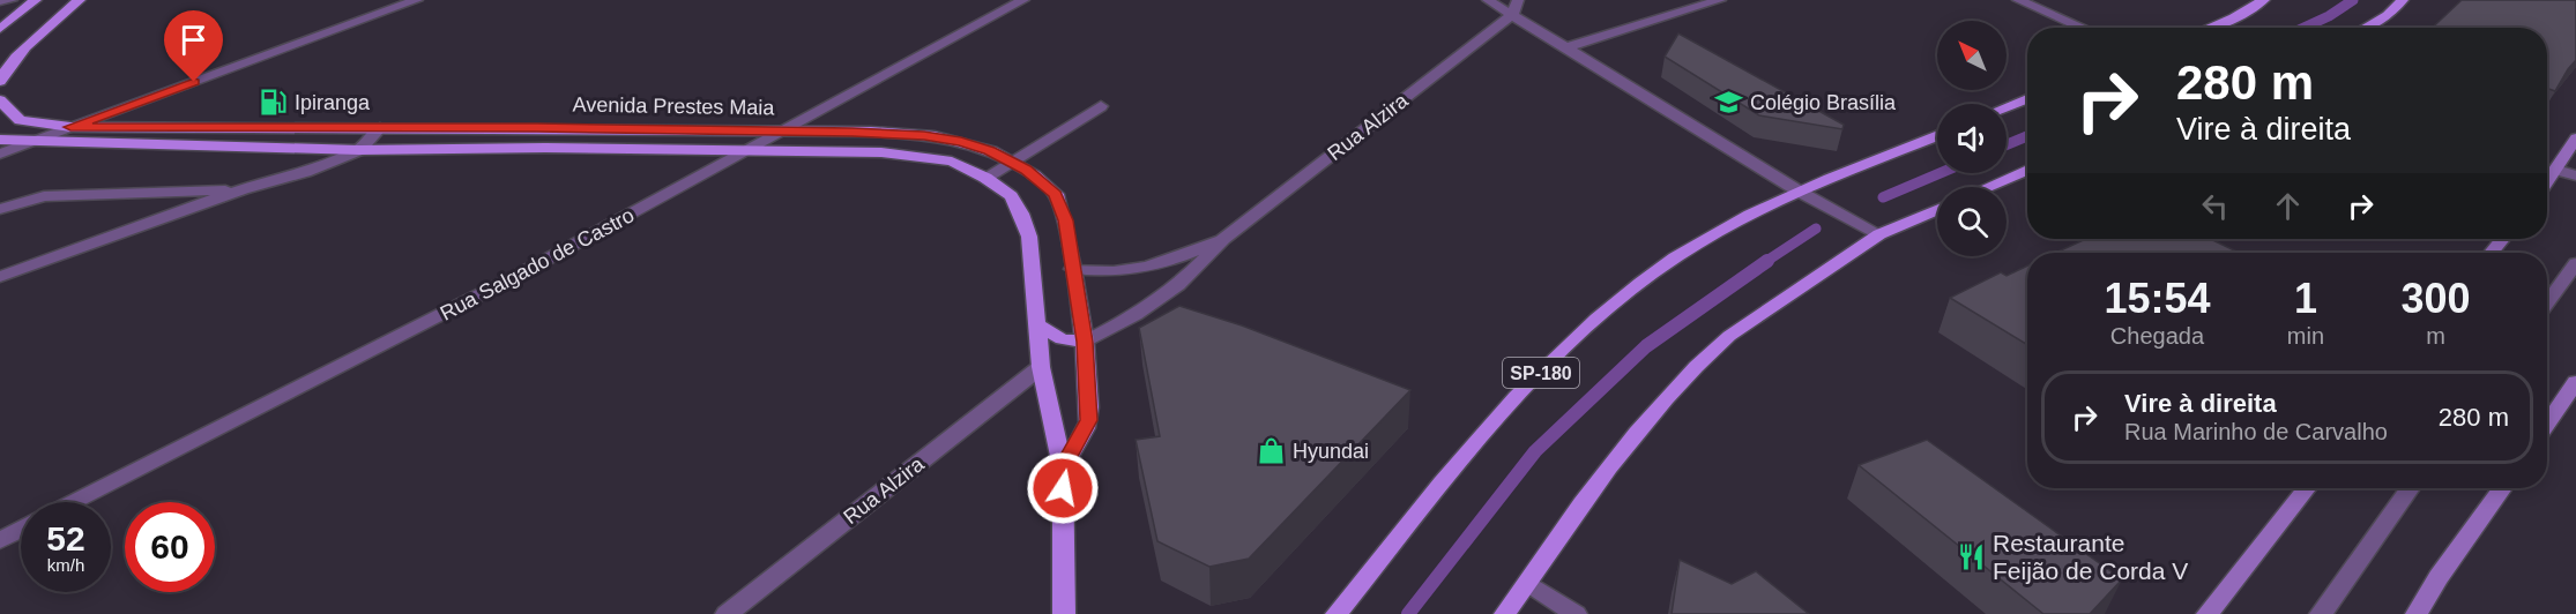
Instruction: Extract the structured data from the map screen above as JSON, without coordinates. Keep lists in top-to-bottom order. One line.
{"streets":{"main road":["Avenida Prestes Maia","SP-180"],"street":["Rua Alzira","Rua Salgado de Castro"]},"crossings":[["Avenida Prestes Maia","Rua Alzira"],["Avenida Prestes Maia","Rua Salgado de Castro"]],"places":{"fuel station":["Ipiranga"],"school or university":["Colégio Brasília"],"shop":["Hyundai"],"restaurant":["Restaurante Feijão de Corda V"]},"north":"top left","page":{"turn":["280 m","Vire à direita"],"eta":["15:54","Chegada","1","min","300","m"],"list":[{"name":"Vire à direita","note":"Rua Marinho de Carvalho","value":"280 m"}],"speed":"52 km/h","limit":"60"}}
